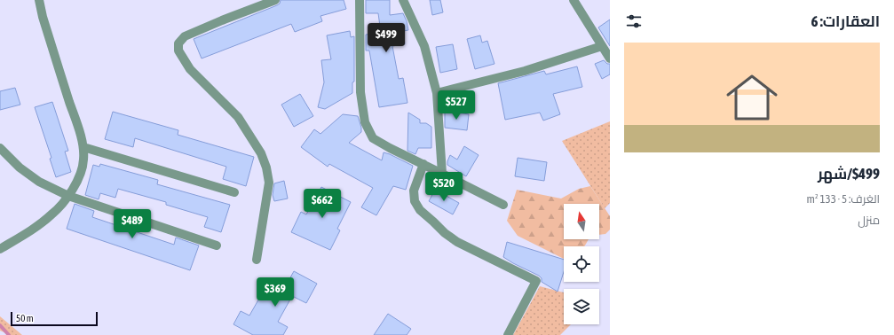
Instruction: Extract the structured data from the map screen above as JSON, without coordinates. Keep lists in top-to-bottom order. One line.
{"scale_bar":"50 m","north":"top","page":{"heading":"العقارات: 6","price":["$499","$527","$520","$662","$489","$369"],"list":[{"name":"$499/شهر","note":"الغرف: 5 · 133 m² · منزل"}],"scale":"50 m"}}
